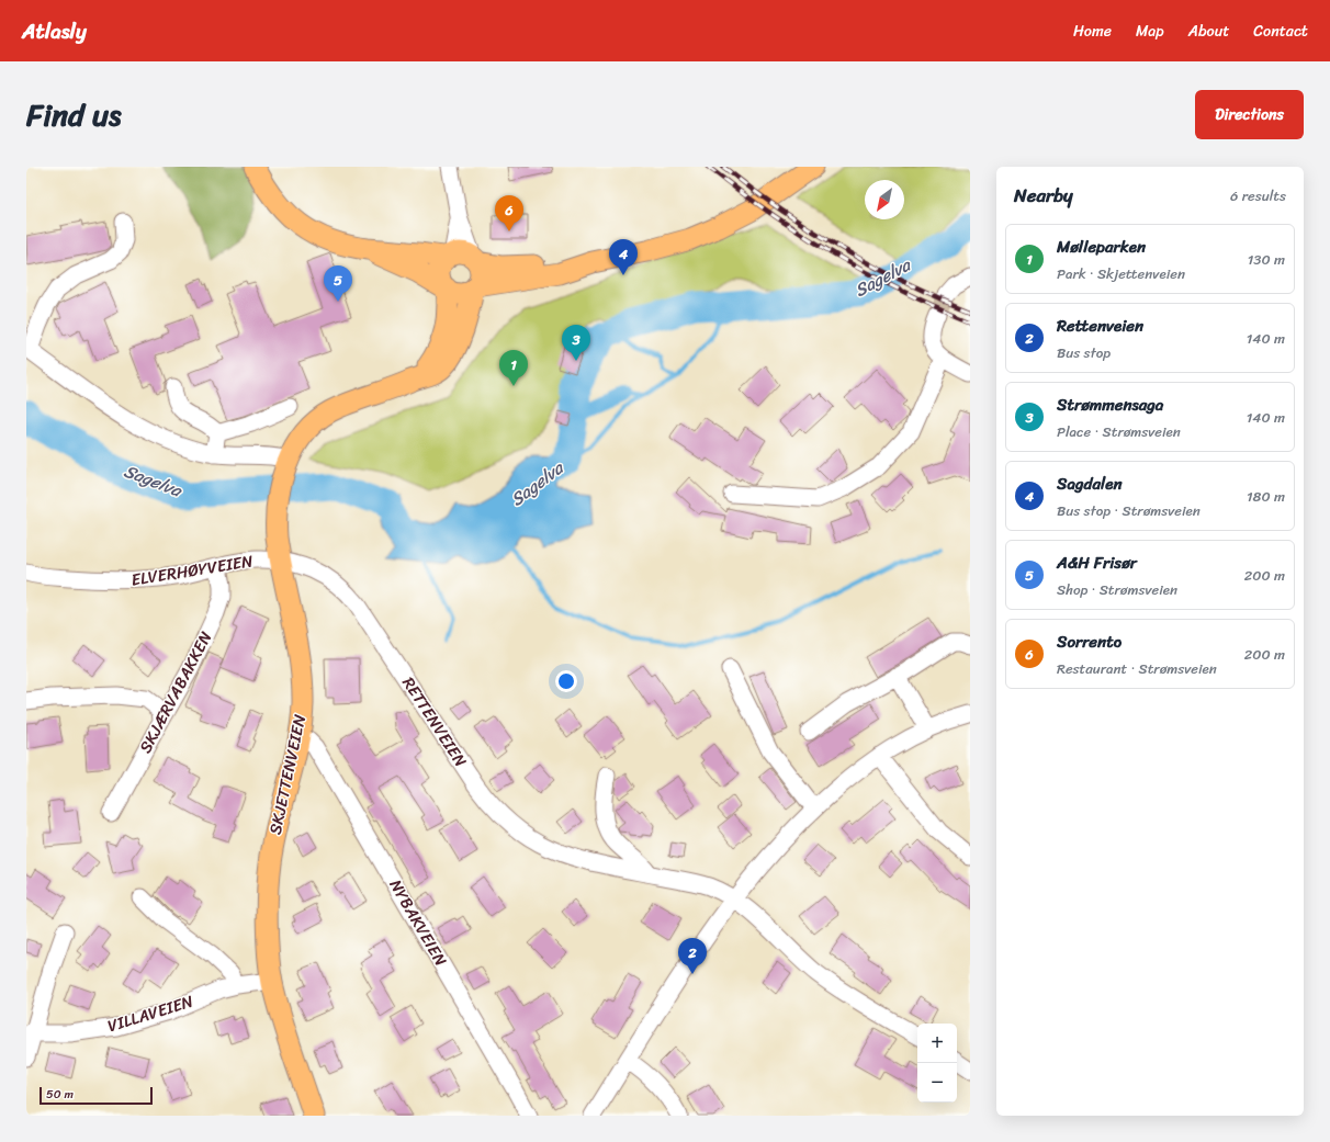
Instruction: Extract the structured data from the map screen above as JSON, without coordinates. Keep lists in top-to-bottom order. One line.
{"streets":{"main road":["SKJETTENVEIEN"],"street":["ELVERHØYVEIEN","SKJÆRVABAKKEN","RETTENVEIEN","NYBAKVEIEN","VILLAVEIEN"]},"crossings":[["ELVERHØYVEIEN","SKJÆRVABAKKEN"],["ELVERHØYVEIEN","RETTENVEIEN"],["ELVERHØYVEIEN","SKJETTENVEIEN"],["RETTENVEIEN","SKJETTENVEIEN"],["SKJETTENVEIEN","NYBAKVEIEN"],["SKJETTENVEIEN","VILLAVEIEN"]],"water":["Sagelva"],"scale_bar":"50 m","north":"bottom left","page":{"header":"Atlasly","nav":["Home","Map","About","Contact"],"title":"Find us","buttons":"Directions","heading":["Nearby","6 results"],"pins":["6","4","5","3","1","2"],"list":[{"mark":"1","name":"Mølleparken","note":"Park · Skjettenveien","value":"130 m"},{"mark":"2","name":"Rettenveien","note":"Bus stop","value":"140 m"},{"mark":"3","name":"Strømmensaga","note":"Place · Strømsveien","value":"140 m"},{"mark":"4","name":"Sagdalen","note":"Bus stop · Strømsveien","value":"180 m"},{"mark":"5","name":"A&H Frisør","note":"Shop · Strømsveien","value":"200 m"},{"mark":"6","name":"Sorrento","note":"Restaurant · Strømsveien","value":"200 m"}],"map_buttons":["+","−"],"scale":"50 m"}}
